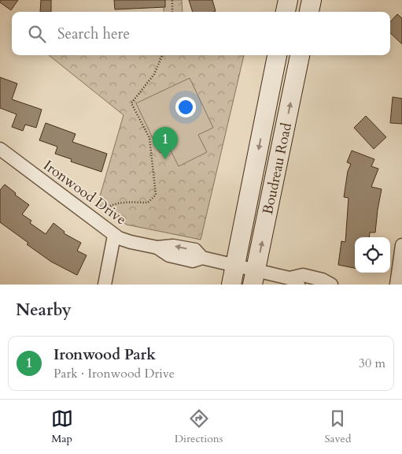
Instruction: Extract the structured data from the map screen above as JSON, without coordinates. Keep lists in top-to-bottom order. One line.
{"streets":{"main road":["Boudreau Road"],"street":["Ironwood Drive"]},"crossings":[["Boudreau Road","Ironwood Drive"]],"page":{"search":"Search here","pins":"1","heading":"Nearby","list":[{"mark":"1","name":"Ironwood Park","note":"Park · Ironwood Drive","value":"30 m"}],"nav":["Map","Directions","Saved"]}}
